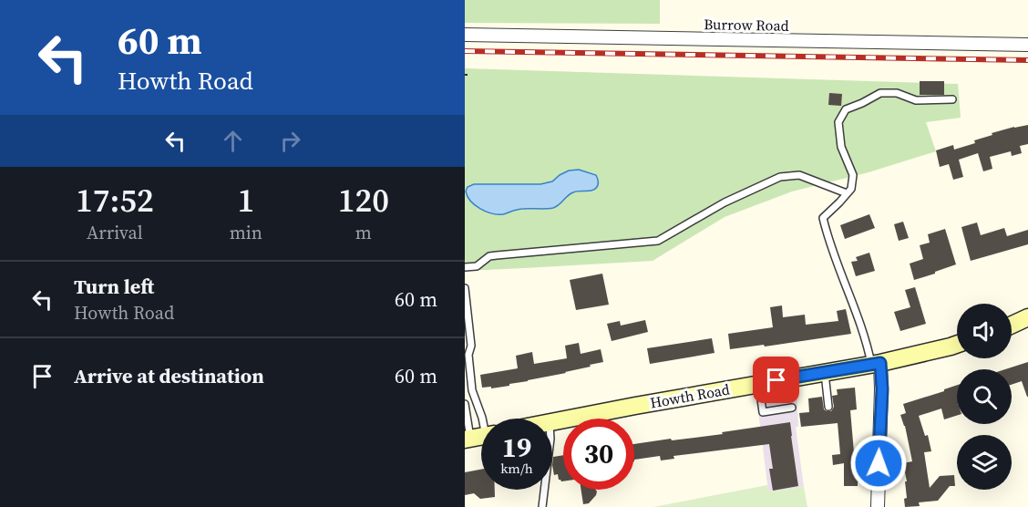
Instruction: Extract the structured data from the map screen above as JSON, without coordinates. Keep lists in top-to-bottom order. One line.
{"streets":{"main road":["Howth Road"],"street":["Burrow Road"]},"page":{"turn":["60 m","Howth Road"],"eta":["17:52","Arrival","1","min","120","m"],"list":[{"name":"Turn left","note":"Howth Road","value":"60 m"},{"name":"Arrive at destination","value":"60 m"}],"speed":"19 km/h","limit":"30"}}
